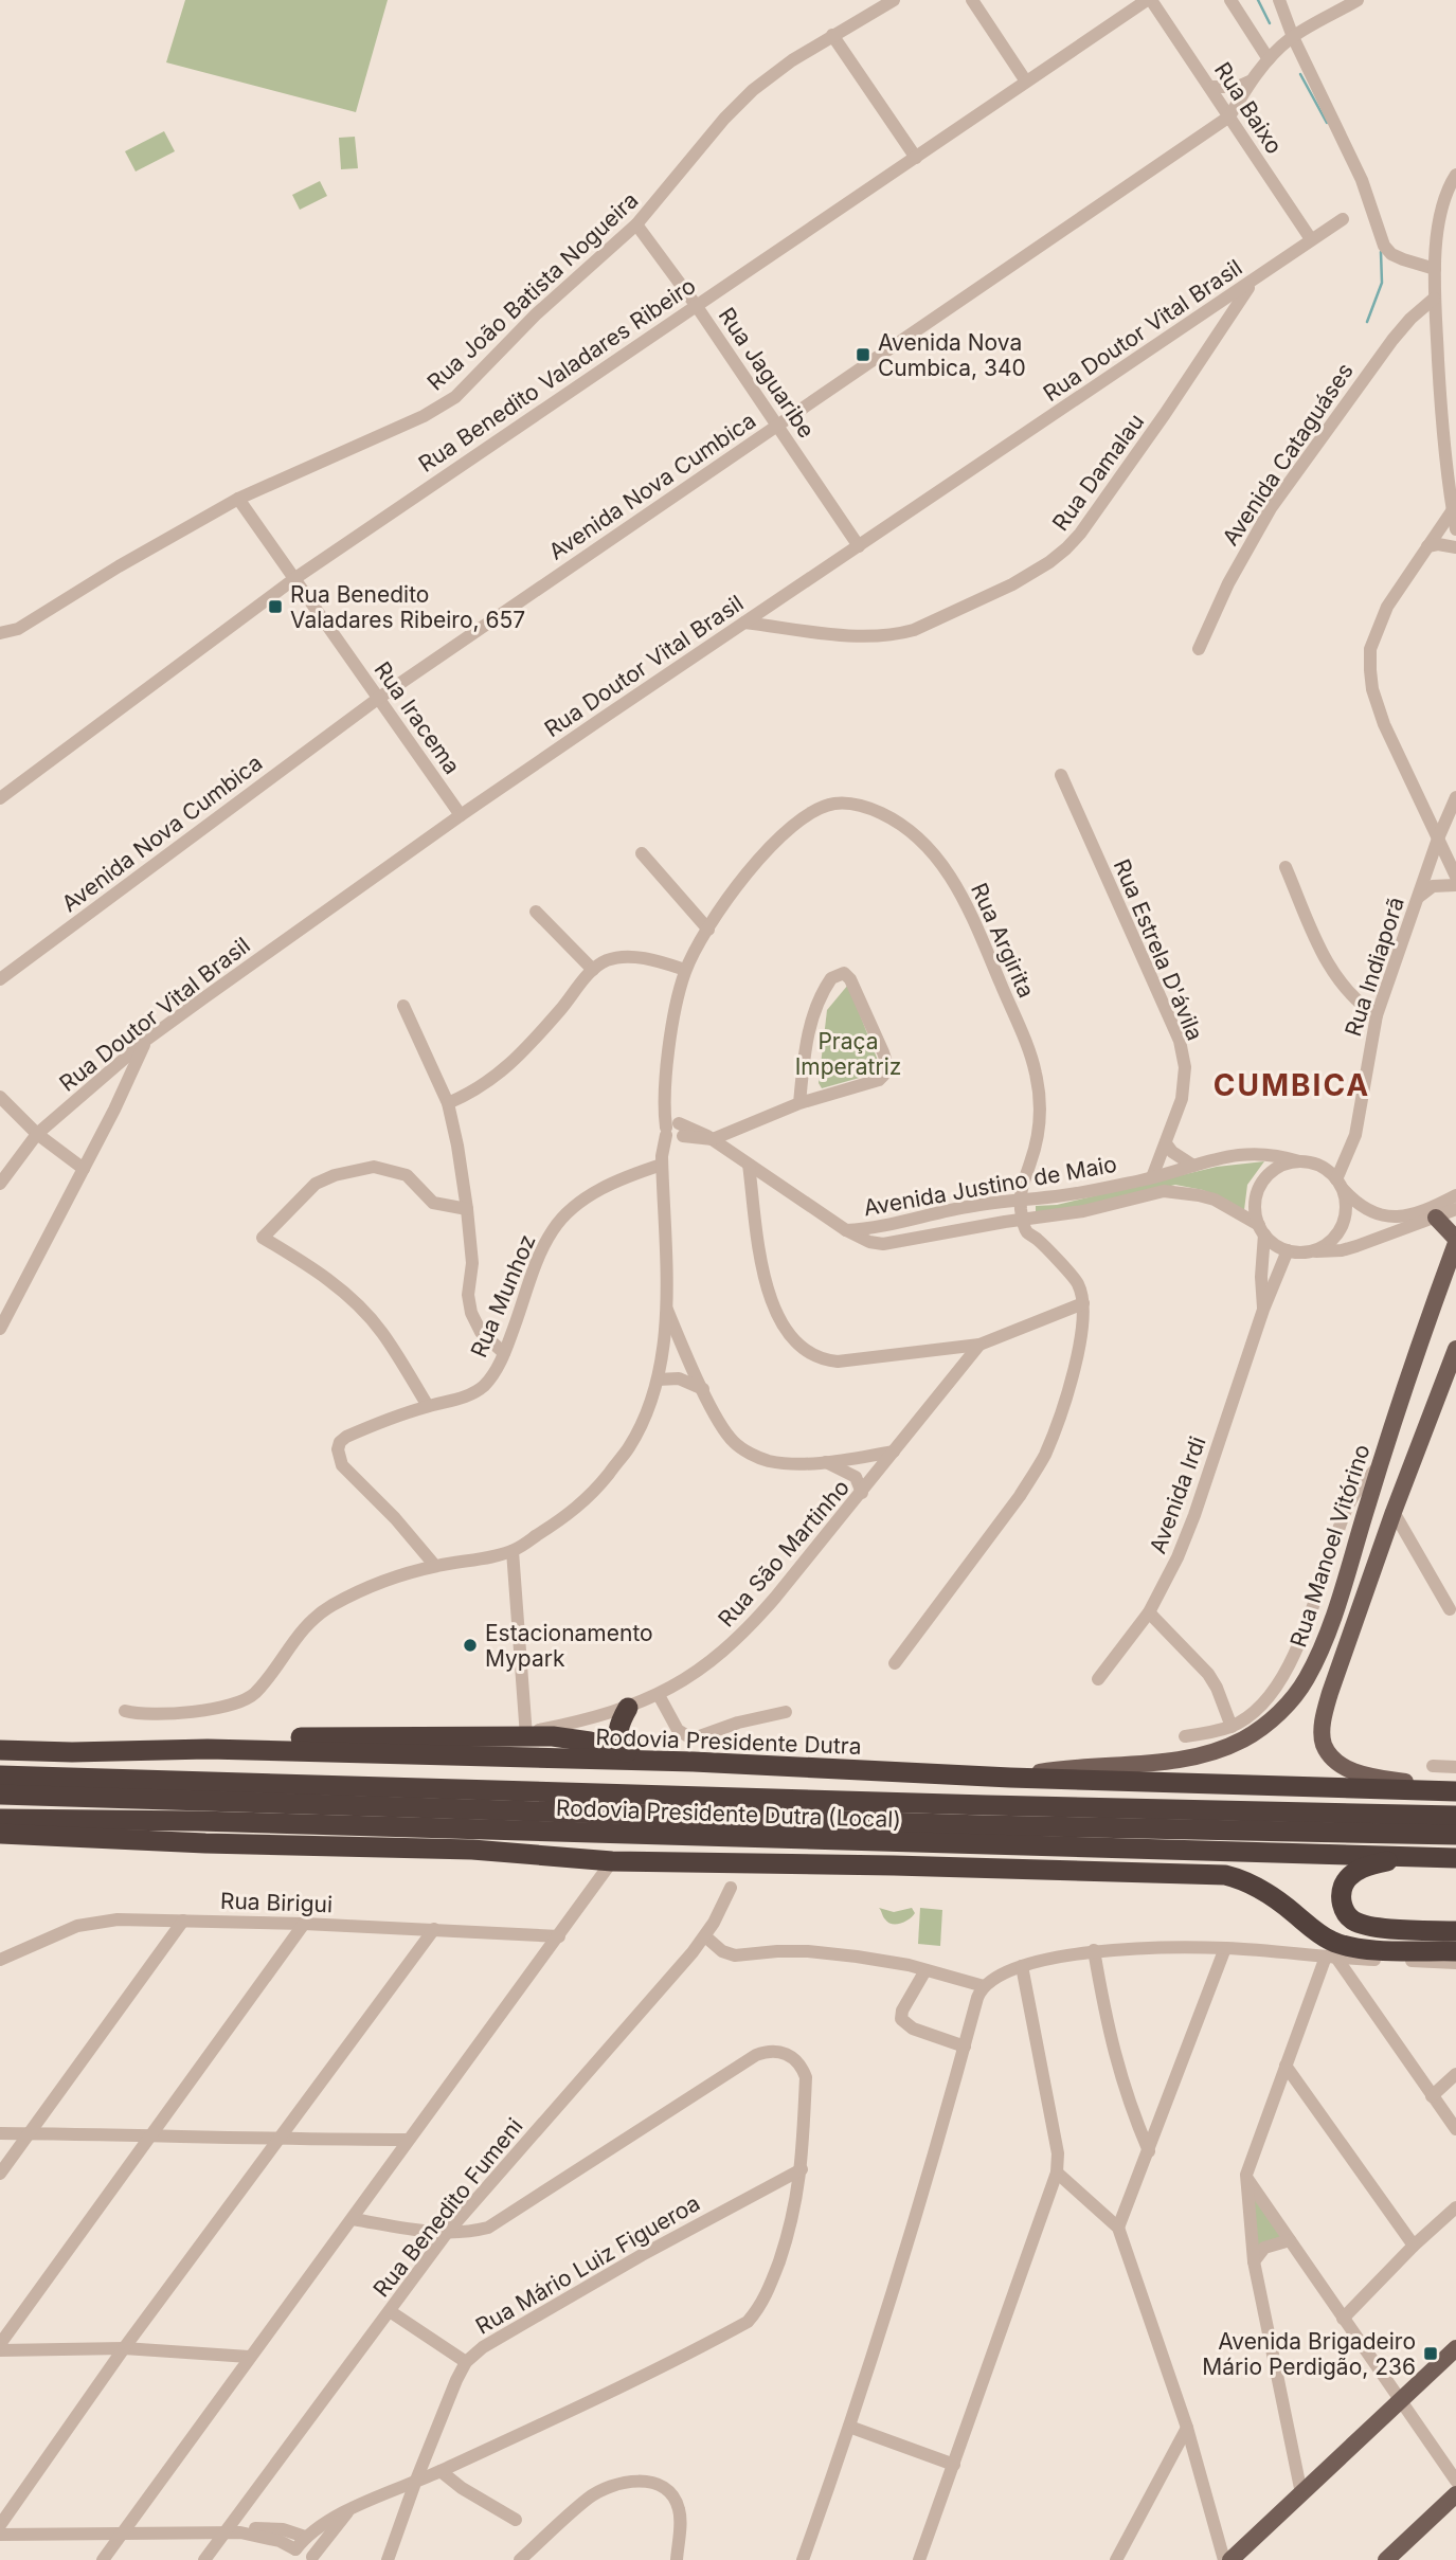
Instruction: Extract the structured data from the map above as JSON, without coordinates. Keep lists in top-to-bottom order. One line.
{"streets":{"highway":["Rodovia Presidente Dutra","Rodovia Presidente Dutra (Local)"],"main road":["Rua Manoel Vitórino"],"street":["Rua Baixo","Rua João Batista Nogueira","Rua Doutor Vital Brasil","Rua Jaguaribe","Rua Benedito Valadares Ribeiro","Avenida Cataguáses","Rua Damalau","Avenida Nova Cumbica","Rua Iracema","Rua Argirita","Rua Estrela D'ávila","Rua Indiaporã","Avenida Justino de Maio","Rua Munhoz","Avenida Irdi","Rua São Martinho","Rua Birigui","Rua Benedito Fumeni","Rua Mário Luiz Figueroa"]},"crossings":[["Rua Baixo","Rua Doutor Vital Brasil"],["Rua Baixo","Rua Benedito Valadares Ribeiro"],["Rua Baixo","Avenida Nova Cumbica"],["Rua João Batista Nogueira","Rua Jaguaribe"],["Rua João Batista Nogueira","Rua Iracema"],["Rua Doutor Vital Brasil","Rua Jaguaribe"],["Rua Doutor Vital Brasil","Rua Damalau"],["Rua Doutor Vital Brasil","Rua Iracema"],["Rua Jaguaribe","Rua Benedito Valadares Ribeiro"],["Rua Jaguaribe","Avenida Nova Cumbica"],["Rua Benedito Valadares Ribeiro","Rua Iracema"],["Avenida Nova Cumbica","Rua Iracema"],["Rua Argirita","Avenida Justino de Maio"],["Rua Estrela D'ávila","Avenida Justino de Maio"],["Rua Indiaporã","Avenida Justino de Maio"],["Rua Indiaporã","Avenida Irdi"],["Avenida Justino de Maio","Avenida Irdi"],["Rua Manoel Vitórino","Rodovia Presidente Dutra"]],"districts":["CUMBICA"],"parks":["Praça Imperatriz"],"places":{"transit":["Avenida Nova Cumbica, 340","Rua Benedito Valadares Ribeiro, 657","Avenida Brigadeiro Mário Perdigão, 236"],"other":["Estacionamento Mypark"]}}
